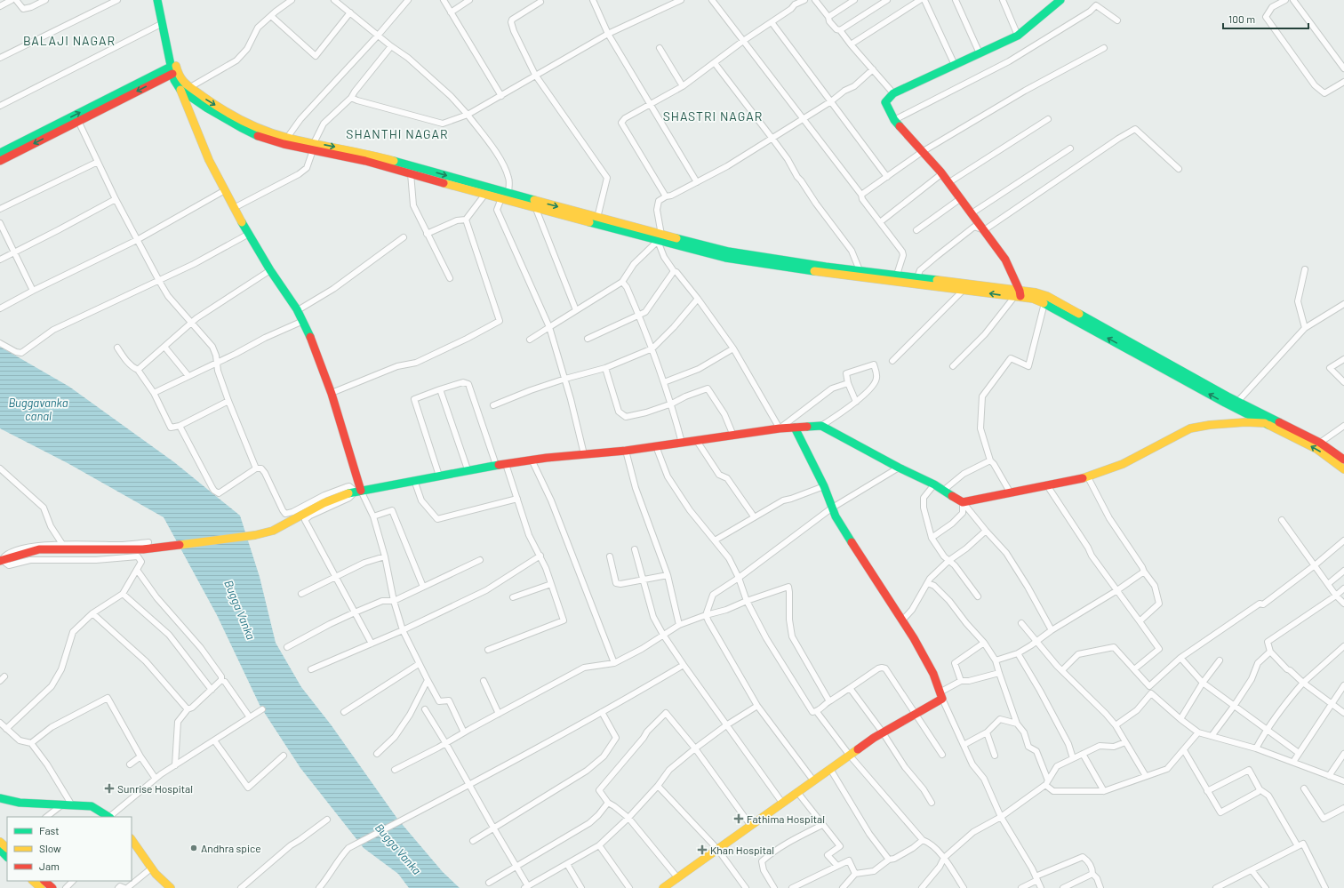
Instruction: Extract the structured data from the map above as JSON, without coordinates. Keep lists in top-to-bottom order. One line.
{"districts":["BALAJI NAGAR","SHASTRI NAGAR","SHANTHI NAGAR"],"water":["Buggavanka canal","Bugga Vanka"],"places":{"health":["Sunrise Hospital","Fathima Hospital","Khan Hospital"],"other":["Andhra spice"]},"legend":["Fast","Slow","Jam"],"scale_bar":"100 m"}
